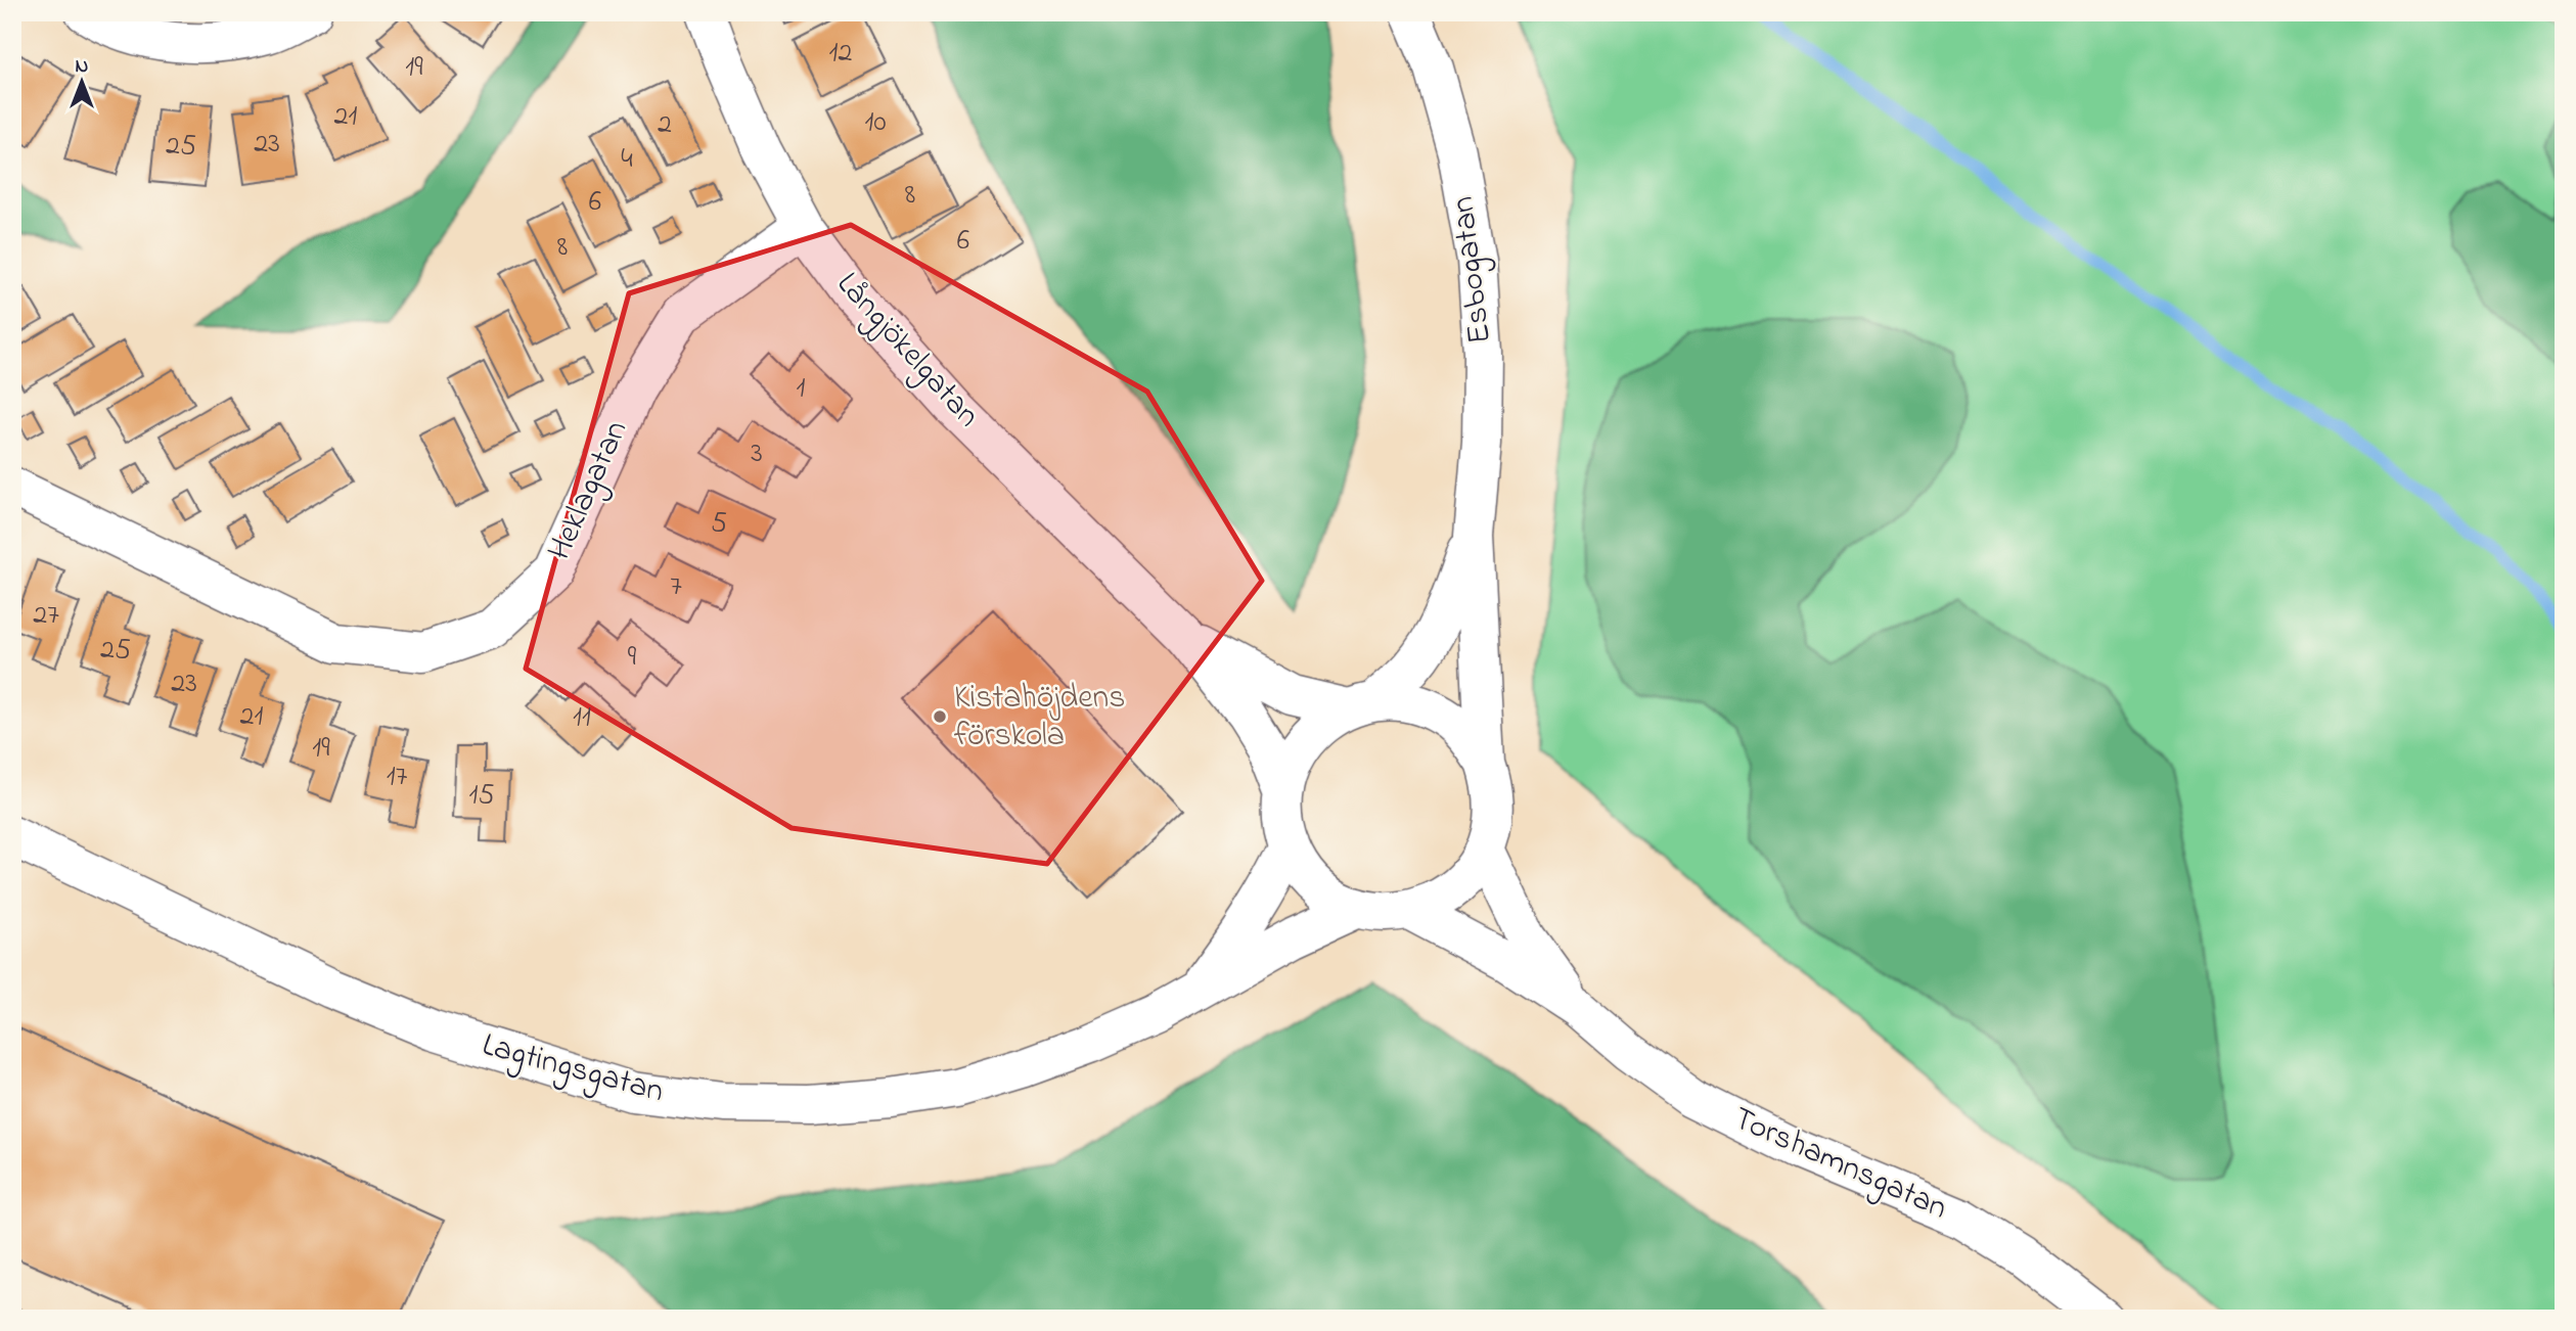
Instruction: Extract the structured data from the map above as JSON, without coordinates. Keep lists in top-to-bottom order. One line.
{"streets":{"street":["Esbogatan","Långjökelgatan","Heklagatan","Lagtingsgatan","Torshamnsgatan"]},"crossings":[["Esbogatan","Långjökelgatan"],["Esbogatan","Lagtingsgatan"],["Esbogatan","Torshamnsgatan"],["Långjökelgatan","Heklagatan"],["Långjökelgatan","Lagtingsgatan"],["Långjökelgatan","Torshamnsgatan"],["Lagtingsgatan","Torshamnsgatan"]],"places":["Kistahöjdens förskola"],"house_numbers":["12","19","21","10","2","23","25","4","8","6","6","8","1","3","5","7","27","25","9","23","21","11","19","17","15"],"north":"top"}
